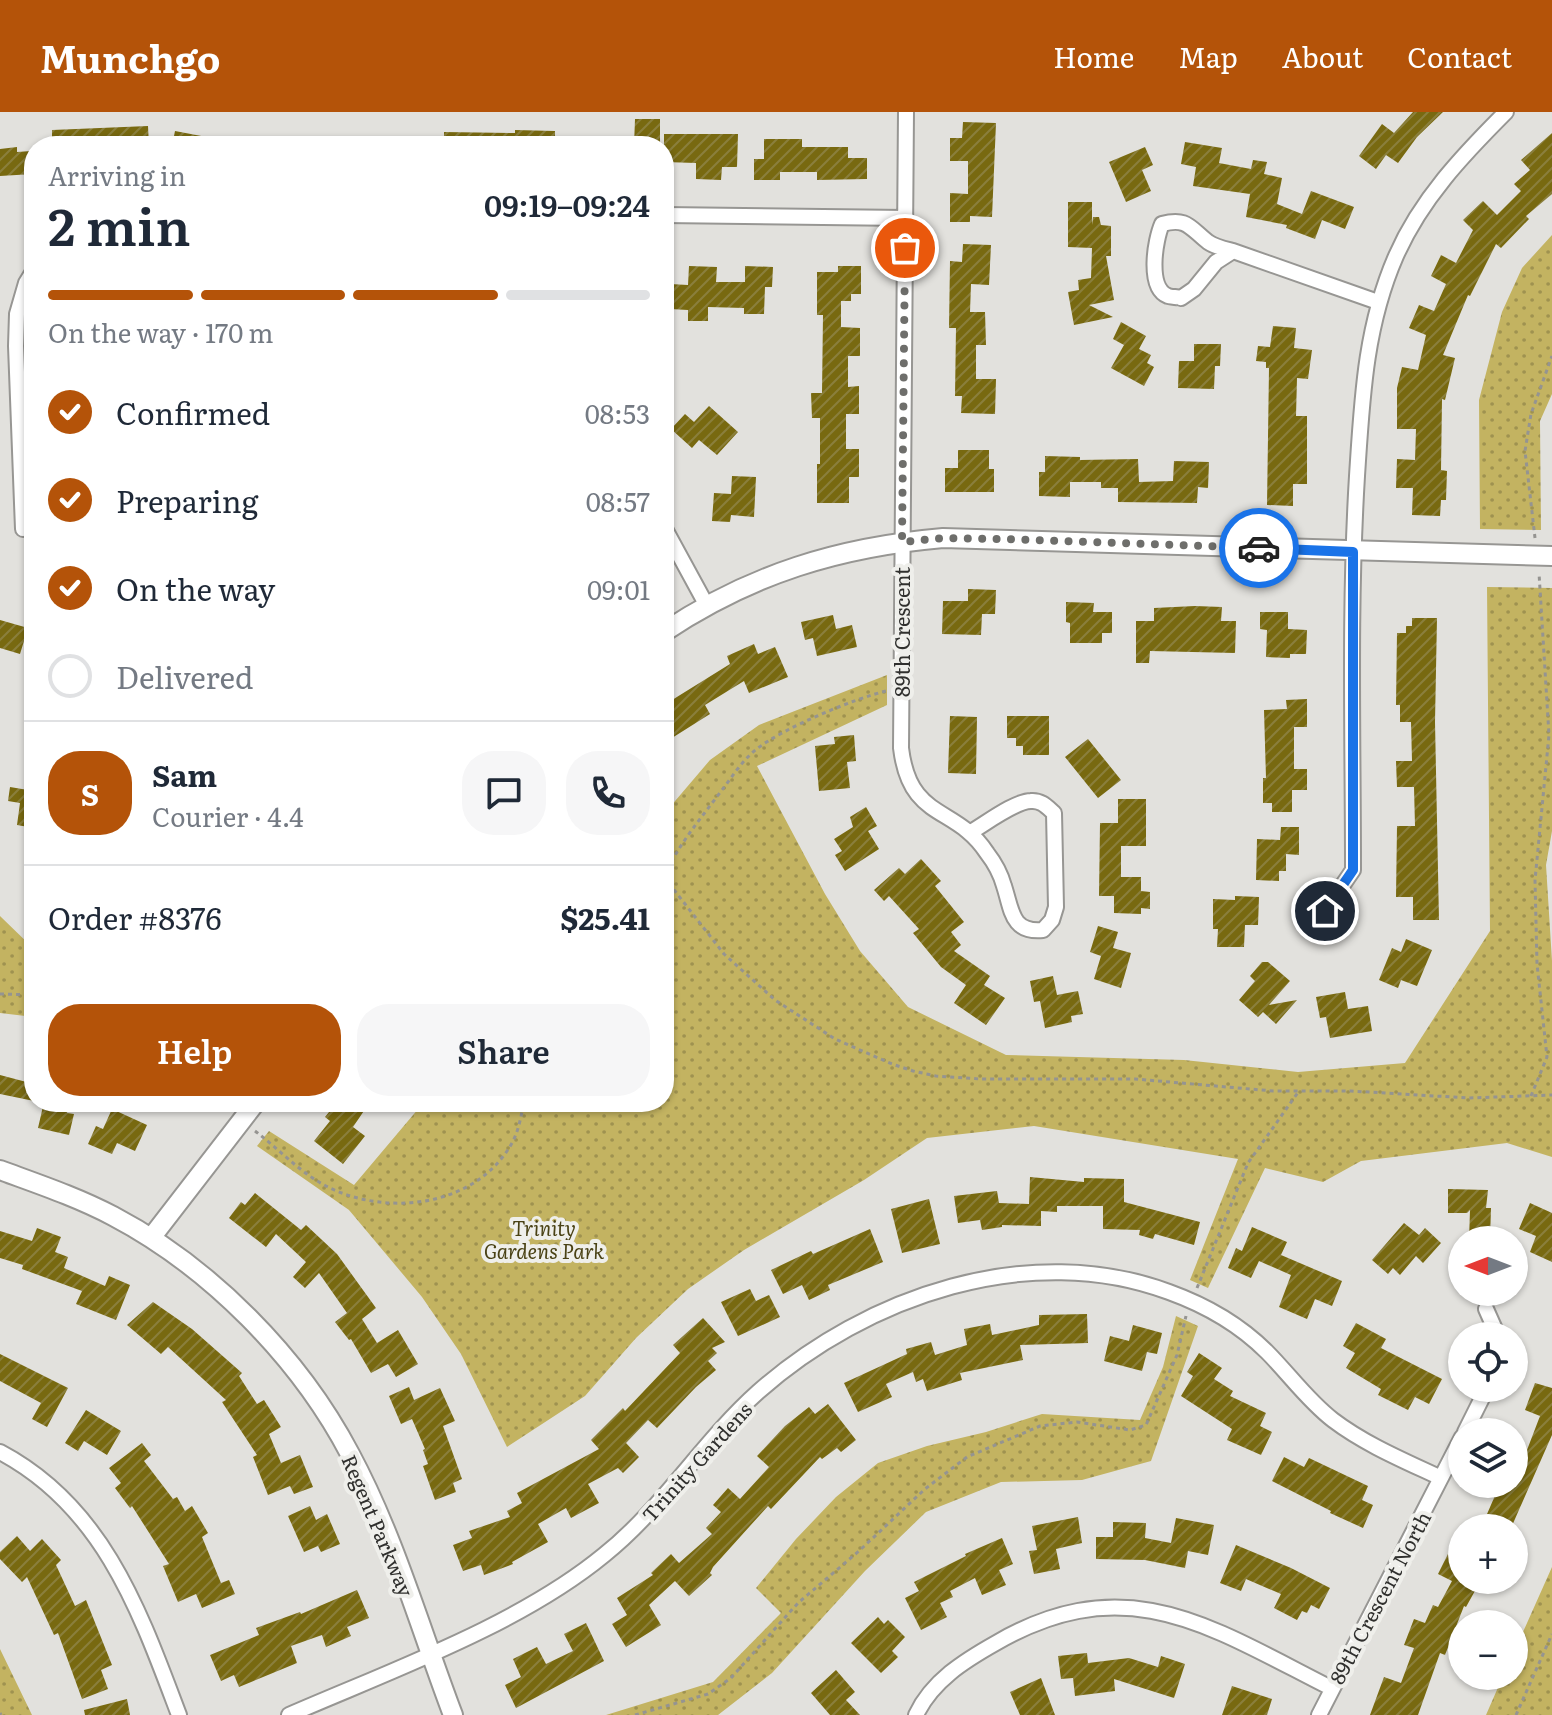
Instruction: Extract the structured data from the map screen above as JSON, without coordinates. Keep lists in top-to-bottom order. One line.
{"streets":{"street":["89th Crescent","Trinity Gardens","Regent Parkway","89th Crescent North"]},"crossings":[["Trinity Gardens","Regent Parkway"],["Trinity Gardens","89th Crescent North"]],"parks":["Trinity Gardens Park"],"north":"left","page":{"header":"Munchgo","nav":["Home","Map","About","Contact"],"heading":["2 min","Arriving in","09:19–09:24"],"panel":["Sam","Courier · 4.4","Order #8376","$25.41"],"bar":"On the way · 170 m","list":[["Confirmed","08:53"],["Preparing","08:57"],["On the way","09:01"],"Delivered"],"round":"S","buttons":["Help","Share"],"map_buttons":["+","−"]}}
